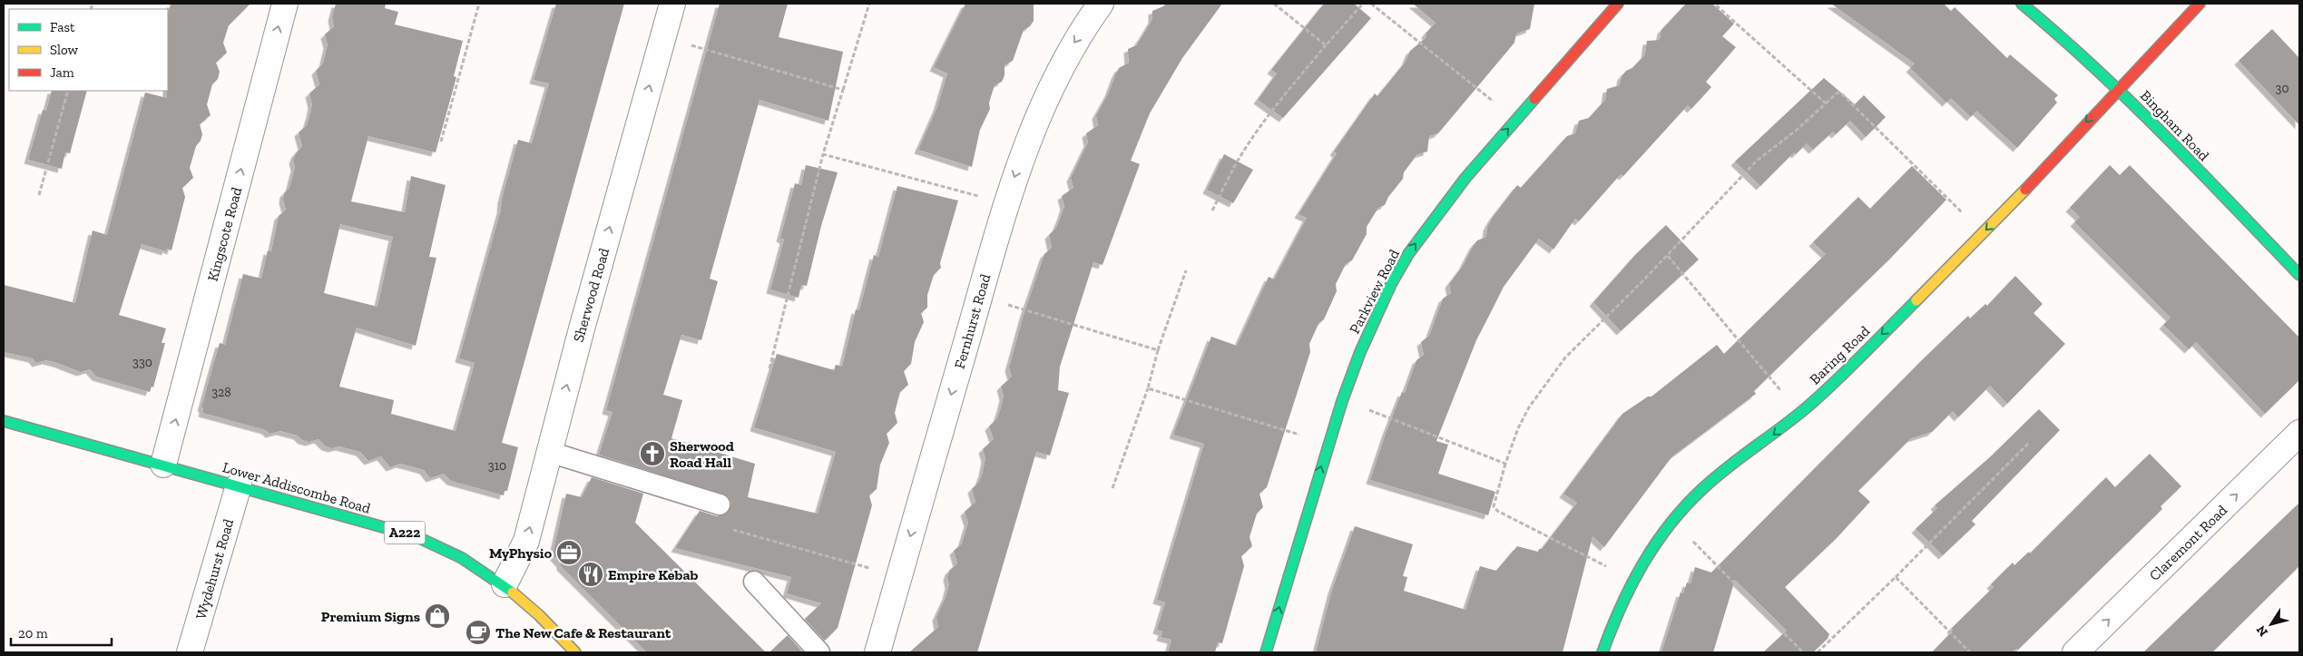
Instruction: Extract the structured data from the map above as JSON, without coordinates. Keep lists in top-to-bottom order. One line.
{"streets":{"street":["Bingham Road","Kingscote Road","Parkview Road","Sherwood Road","Fernhurst Road","Baring Road","Lower Addiscombe Road","A222","Claremont Road","Wydehurst Road"]},"crossings":[["Bingham Road","Baring Road"],["Kingscote Road","Lower Addiscombe Road"],["Sherwood Road","Lower Addiscombe Road"],["Lower Addiscombe Road","Wydehurst Road"]],"one_way":["Kingscote Road","Parkview Road","Sherwood Road","Fernhurst Road","Baring Road","Claremont Road"],"places":{"church":["Sherwood Road Hall"],"office":["MyPhysio"],"restaurant":["Empire Kebab"],"shop":["Premium Signs"],"cafe":["The New Cafe & Restaurant"]},"house_numbers":["30","330","328","310"],"legend":["Fast","Slow","Jam"],"scale_bar":"20 m","north":"bottom left"}
